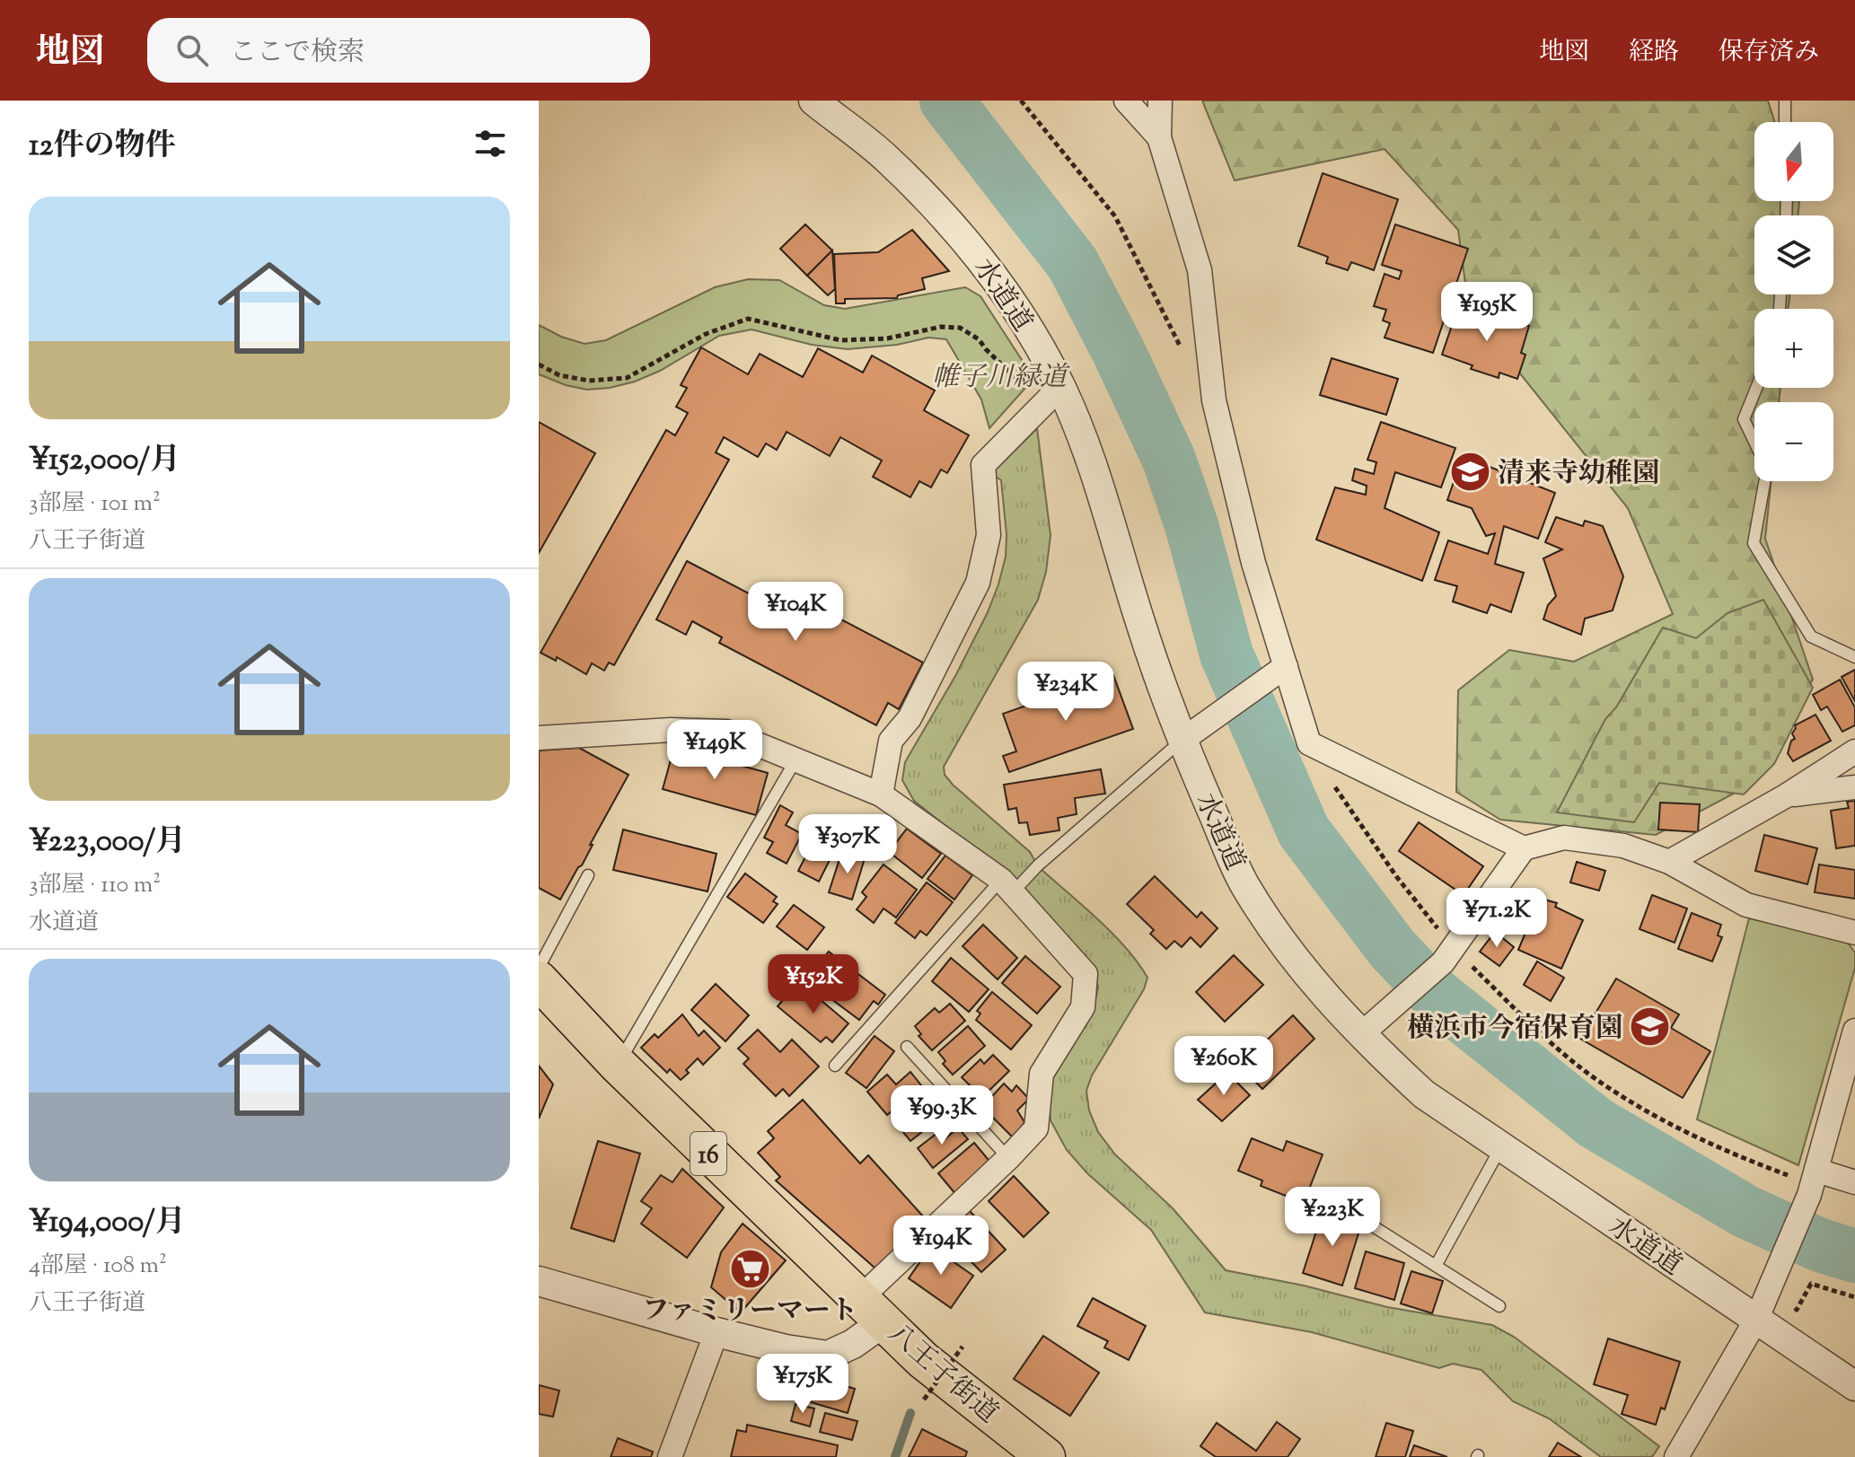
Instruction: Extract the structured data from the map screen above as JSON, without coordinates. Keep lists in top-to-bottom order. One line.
{"streets":{"highway":["16","八王子街道"],"street":["水道道"]},"parks":["帷子川緑道"],"places":{"school or university":["清来寺幼稚園","横浜市今宿保育園"],"supermarket":["ファミリーマート"]},"north":"bottom","page":{"header":"地図","search":"ここで検索","nav":["地図","経路","保存済み"],"heading":"12件の物件","map_buttons":["+","−"],"list":[{"name":"¥152,000/月","note":"3部屋 · 101 m² · 八王子街道"},{"name":"¥223,000/月","note":"3部屋 · 110 m² · 水道道"},{"name":"¥194,000/月","note":"4部屋 · 108 m² · 八王子街道"}],"price":["¥195K","¥104K","¥234K","¥149K","¥307K","¥71.2K","¥152K","¥260K","¥99.3K","¥223K","¥194K","¥175K"]}}
